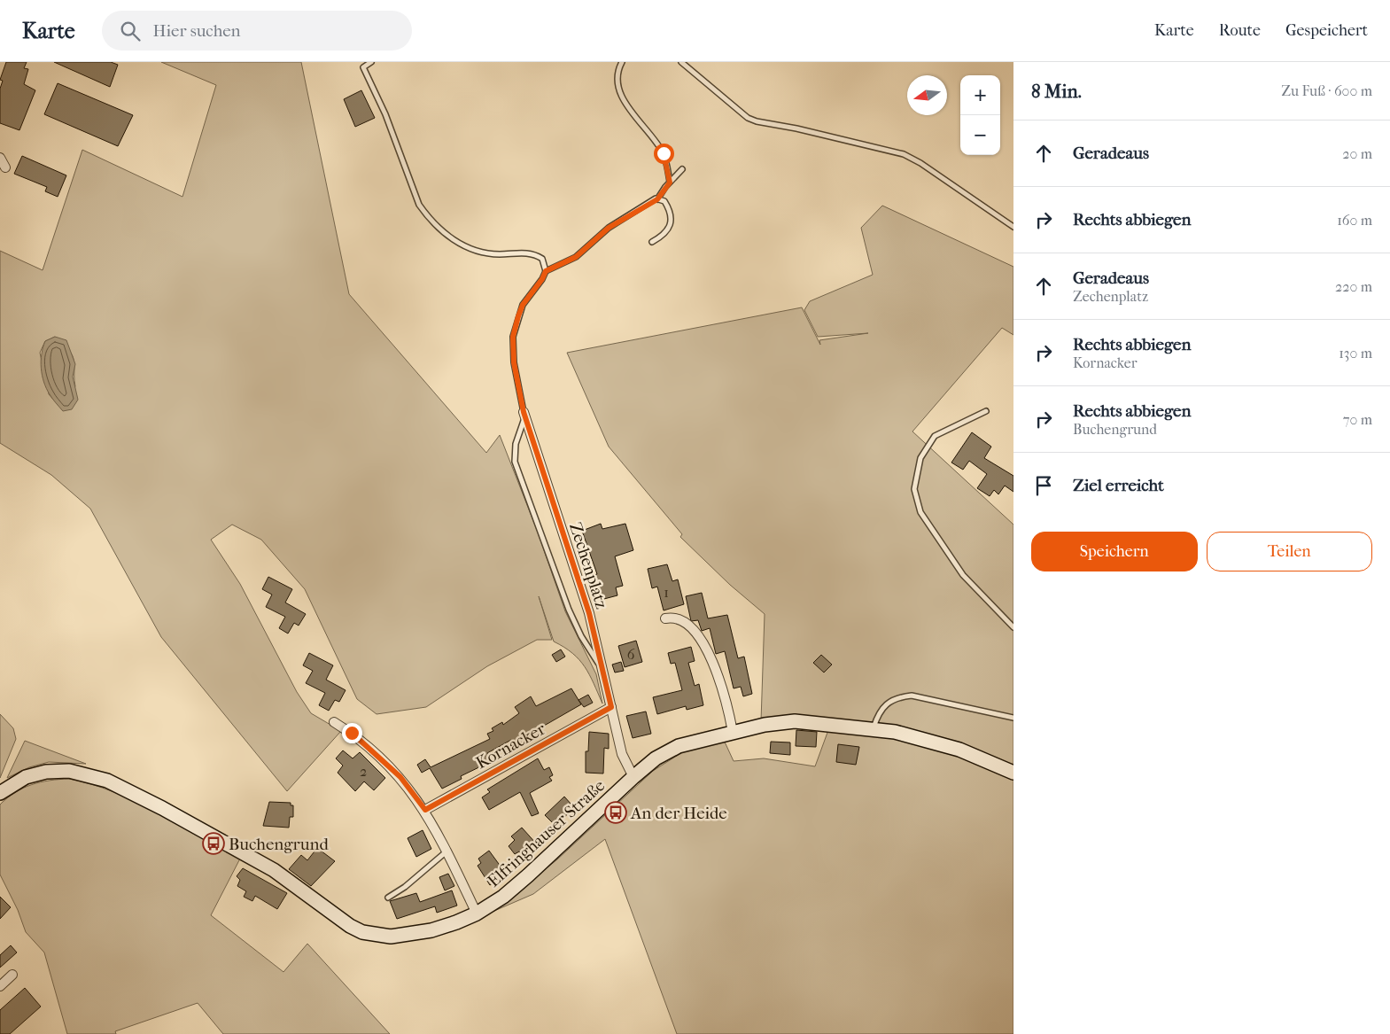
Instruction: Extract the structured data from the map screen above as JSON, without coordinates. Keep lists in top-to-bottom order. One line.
{"streets":{"main road":["Elfringhauser Straße"],"street":["Zechenplatz","Kornacker"]},"crossings":[["Zechenplatz","Kornacker"],["Zechenplatz","Elfringhauser Straße"]],"places":{"bus stop":["An der Heide","Buchengrund"]},"house_numbers":["1","6","2"],"north":"left","page":{"header":"Karte","search":"Hier suchen","nav":["Karte","Route","Gespeichert"],"heading":["8 Min.","Zu Fuß · 600 m"],"map_buttons":["+","−"],"list":[["Geradeaus","20 m"],["Rechts abbiegen","160 m"],["Geradeaus","Zechenplatz","220 m"],["Rechts abbiegen","Kornacker","130 m"],["Rechts abbiegen","Buchengrund","70 m"],"Ziel erreicht"],"buttons":["Speichern","Teilen"]}}
